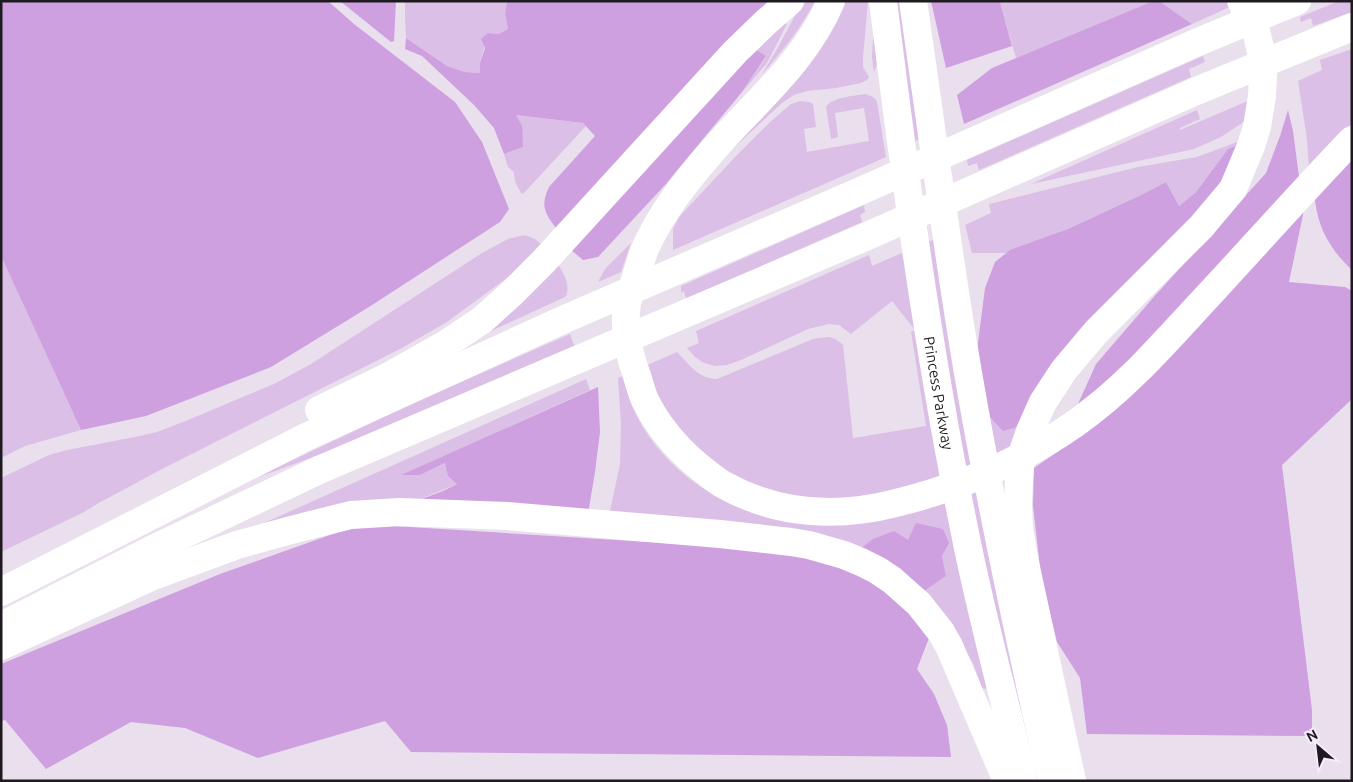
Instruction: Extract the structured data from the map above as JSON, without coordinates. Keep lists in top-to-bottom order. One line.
{"streets":{"highway":["Princess Parkway"]},"north":"top left"}
